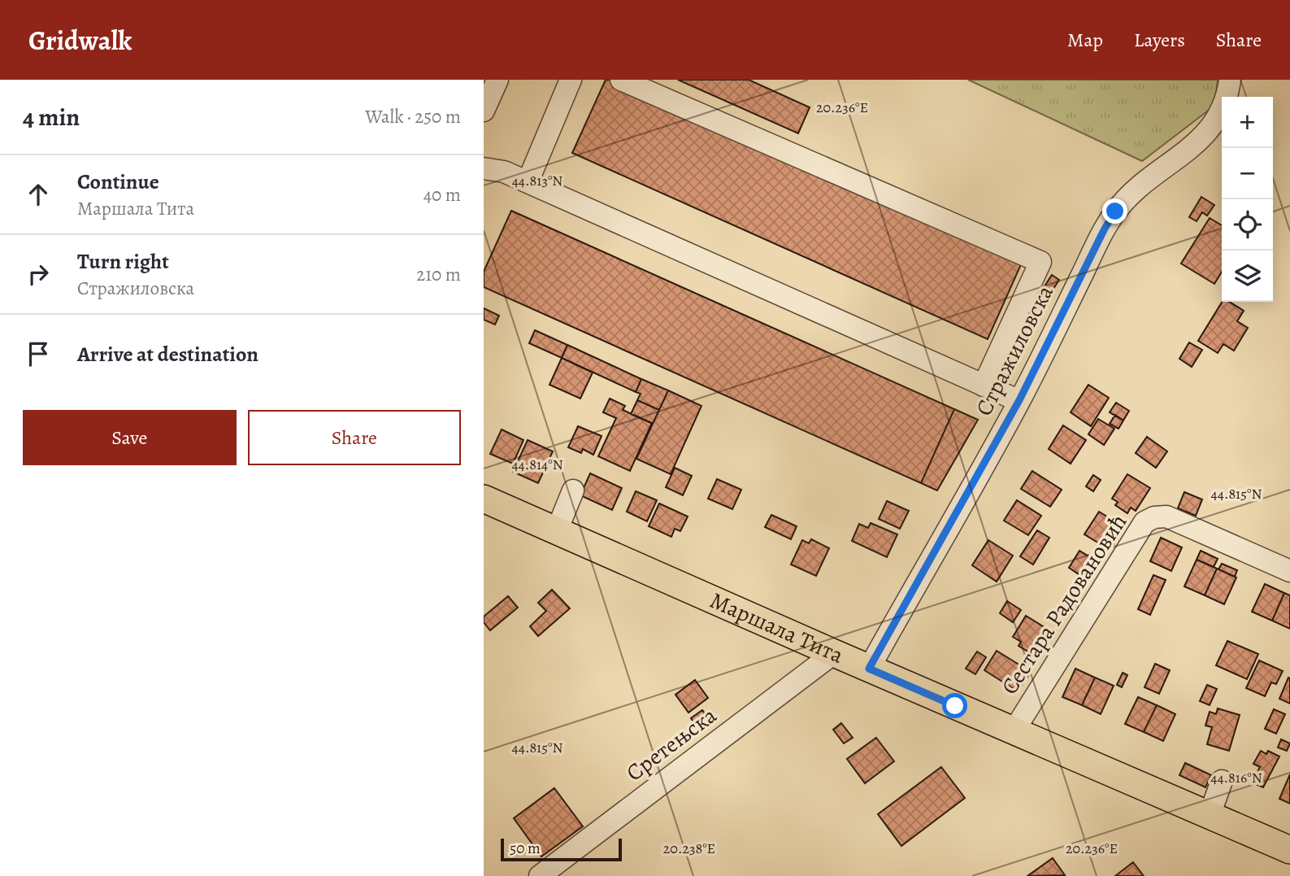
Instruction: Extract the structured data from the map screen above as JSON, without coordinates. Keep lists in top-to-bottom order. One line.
{"streets":{"main road":["Маршала Тита"],"street":["Стражиловска","Сестара Радовановић","Сретењска"]},"crossings":[["Стражиловска","Маршала Тита"],["Сестара Радовановић","Маршала Тита"],["Маршала Тита","Сретењска"]],"scale_bar":"50 m","page":{"header":"Gridwalk","nav":["Map","Layers","Share"],"heading":["4 min","Walk · 250 m"],"map_buttons":["+","−"],"list":[["Continue","Маршала Тита","40 m"],["Turn right","Стражиловска","210 m"],"Arrive at destination"],"buttons":["Save","Share"],"scale":"50 m"},"coordinates":["20.236°E","44.813°N","44.814°N","44.815°N","44.816°N","20.238°E"]}
